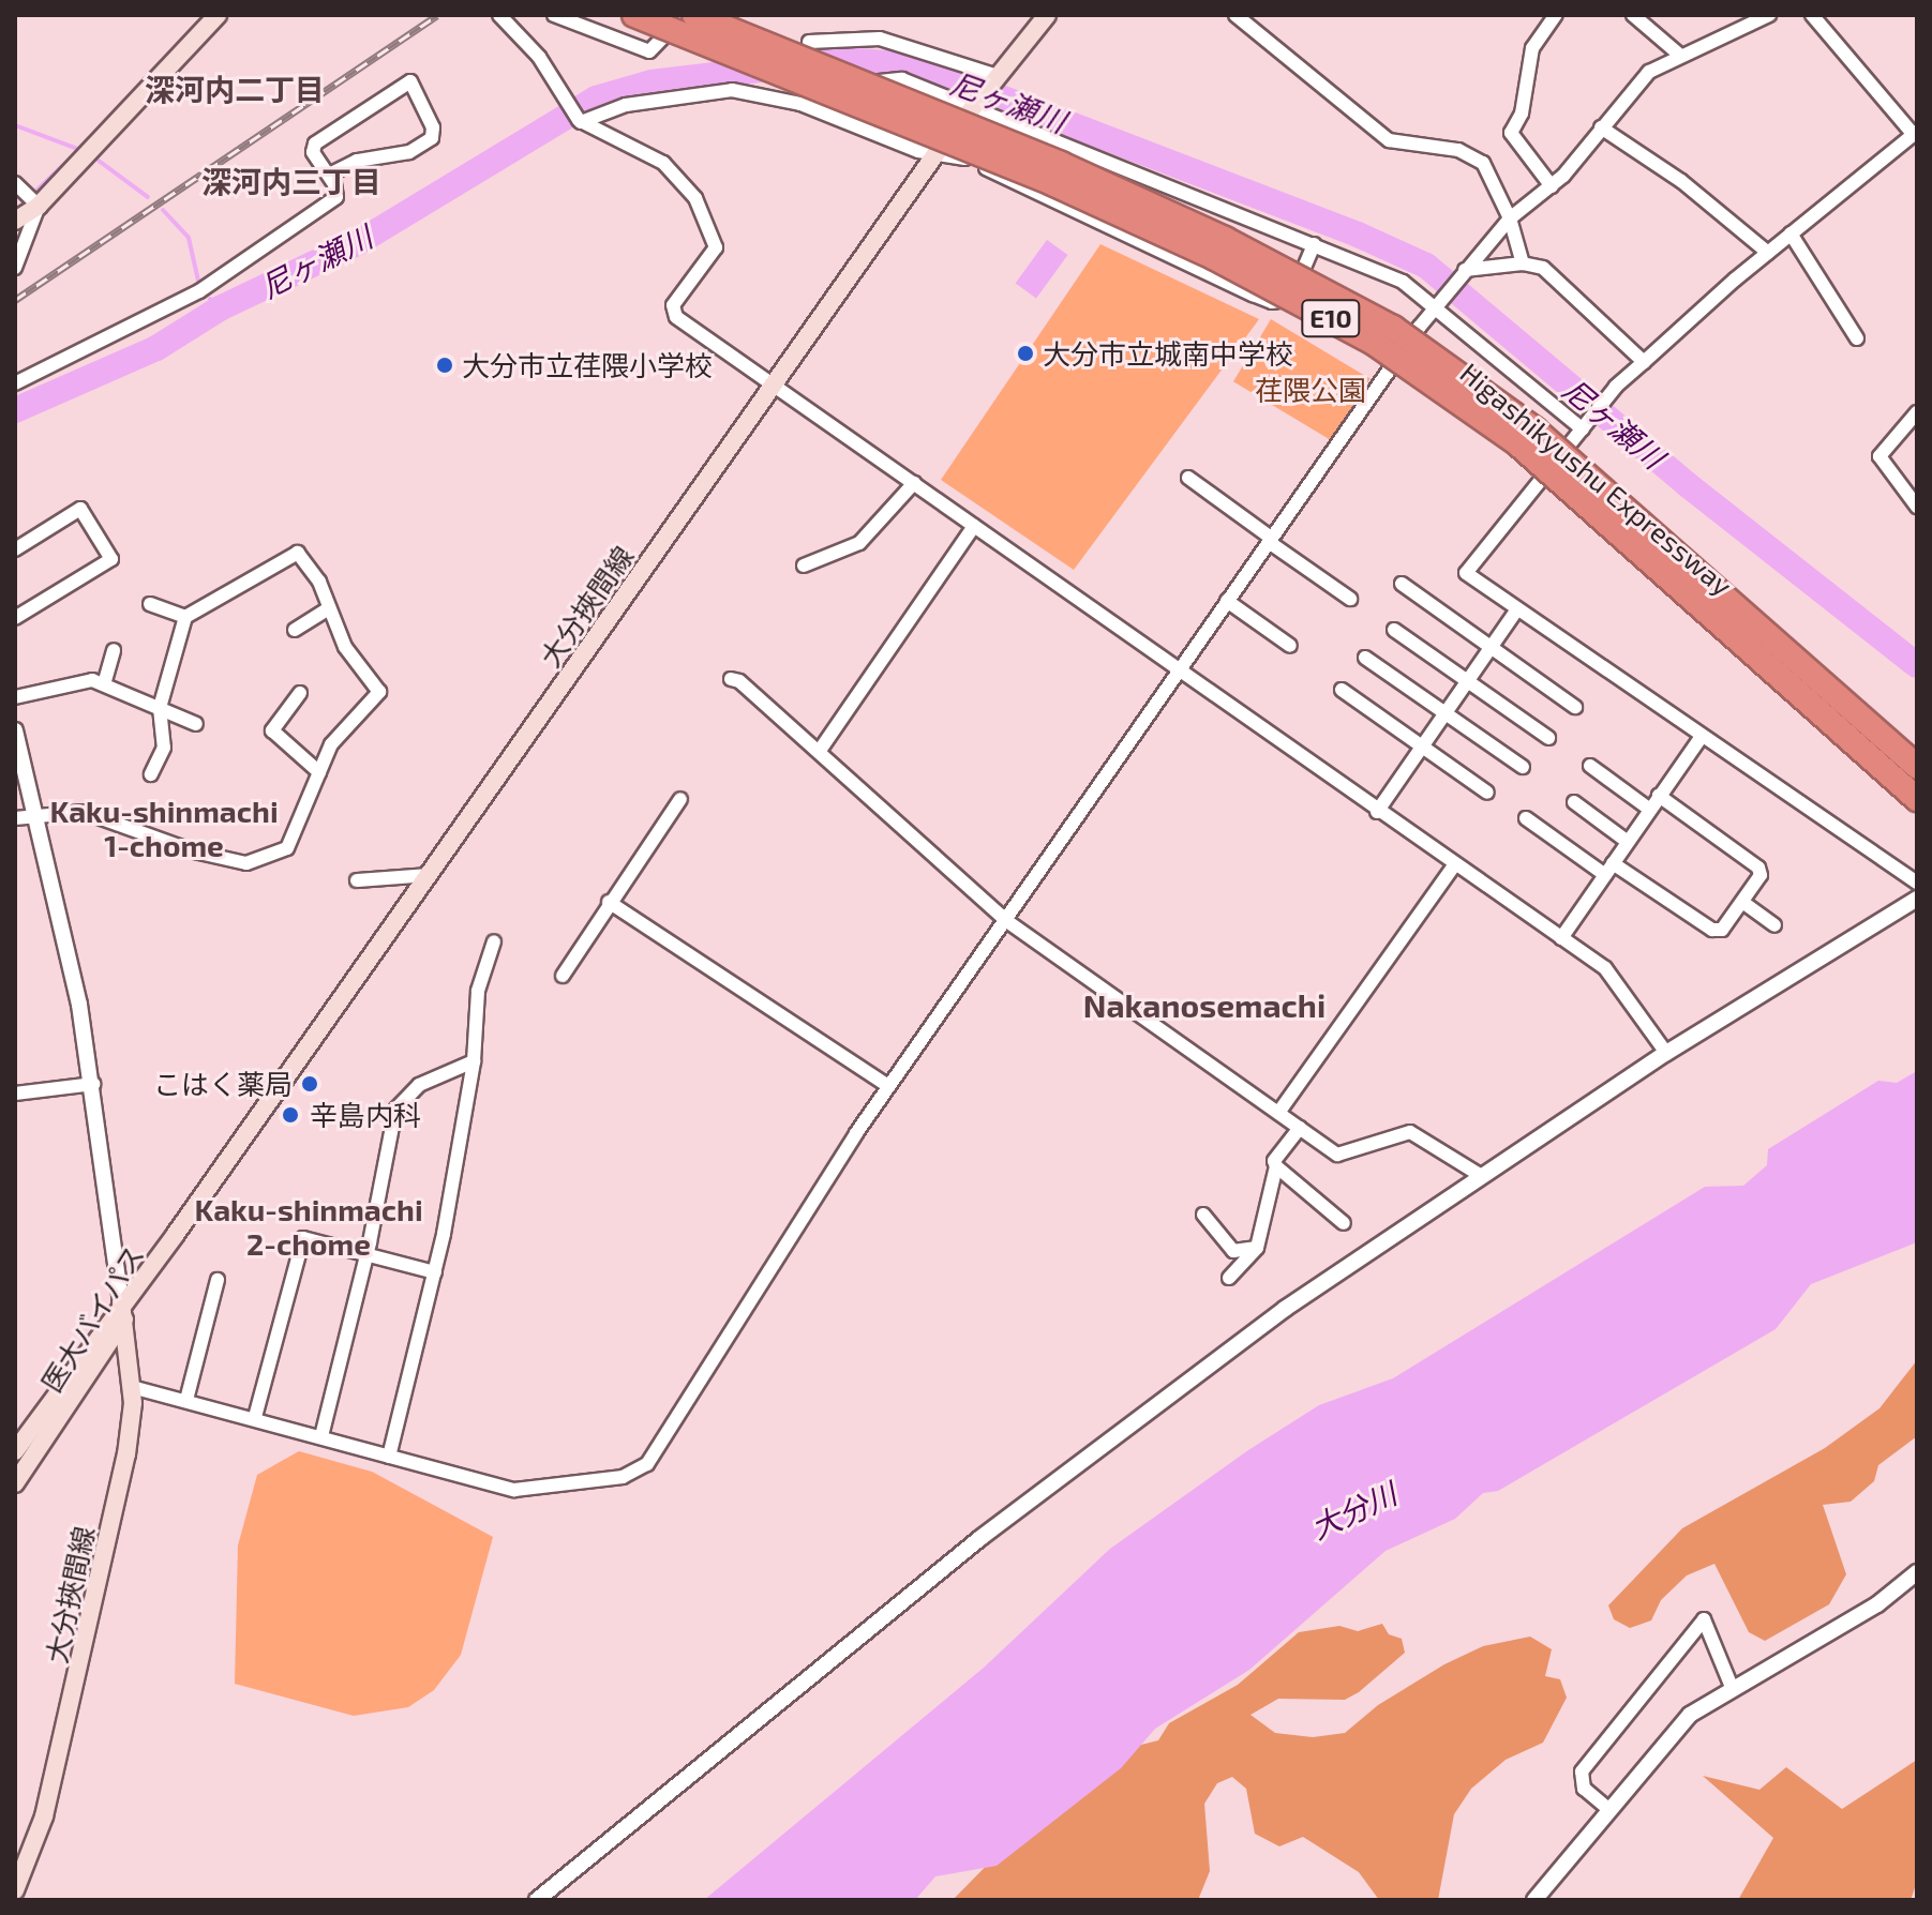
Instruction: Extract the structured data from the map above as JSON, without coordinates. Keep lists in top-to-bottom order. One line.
{"streets":{"highway":["E10","Higashikyushu Expressway"],"main road":["大分挾間線","医大バイパス"]},"crossings":[["大分挾間線","医大バイパス"]],"districts":["深河内二丁目","深河内三丁目","Kaku-shinmachi 1-chome","Nakanosemachi","Kaku-shinmachi 2-chome"],"water":["尼ヶ瀬川","大分川"],"parks":["荏隈公園"],"places":["大分市立城南中学校","大分市立荏隈小学校","こはく薬局","辛島内科"]}
